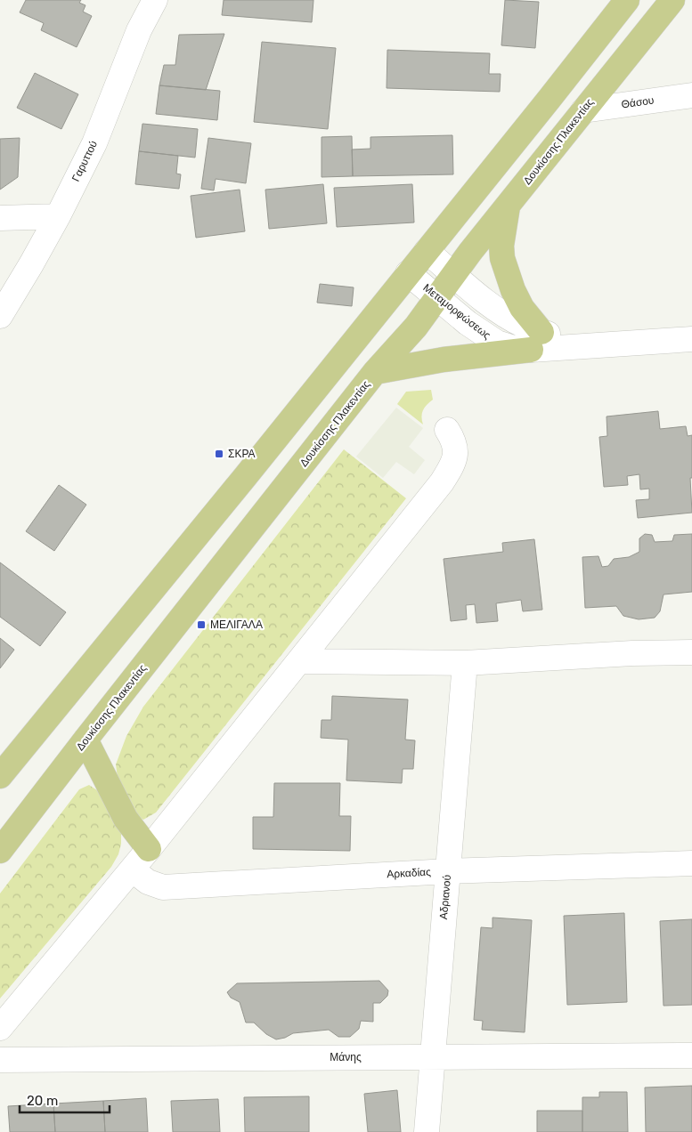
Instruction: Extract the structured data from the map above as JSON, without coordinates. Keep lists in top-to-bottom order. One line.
{"streets":{"main road":["Δουκίσσης Πλακεντίας"],"street":["Θάσου","Γαρυττού","Μεταμορφώσεως","Αρκαδίας","Αδριανού","Μάνης"]},"crossings":[["Θάσου","Δουκίσσης Πλακεντίας"],["Δουκίσσης Πλακεντίας","Μεταμορφώσεως"],["Αρκαδίας","Αδριανού"],["Αδριανού","Μάνης"]],"places":{"transit":["ΣΚΡΑ","ΜΕΛΙΓΑΛΑ"]},"scale_bar":"20 m"}
